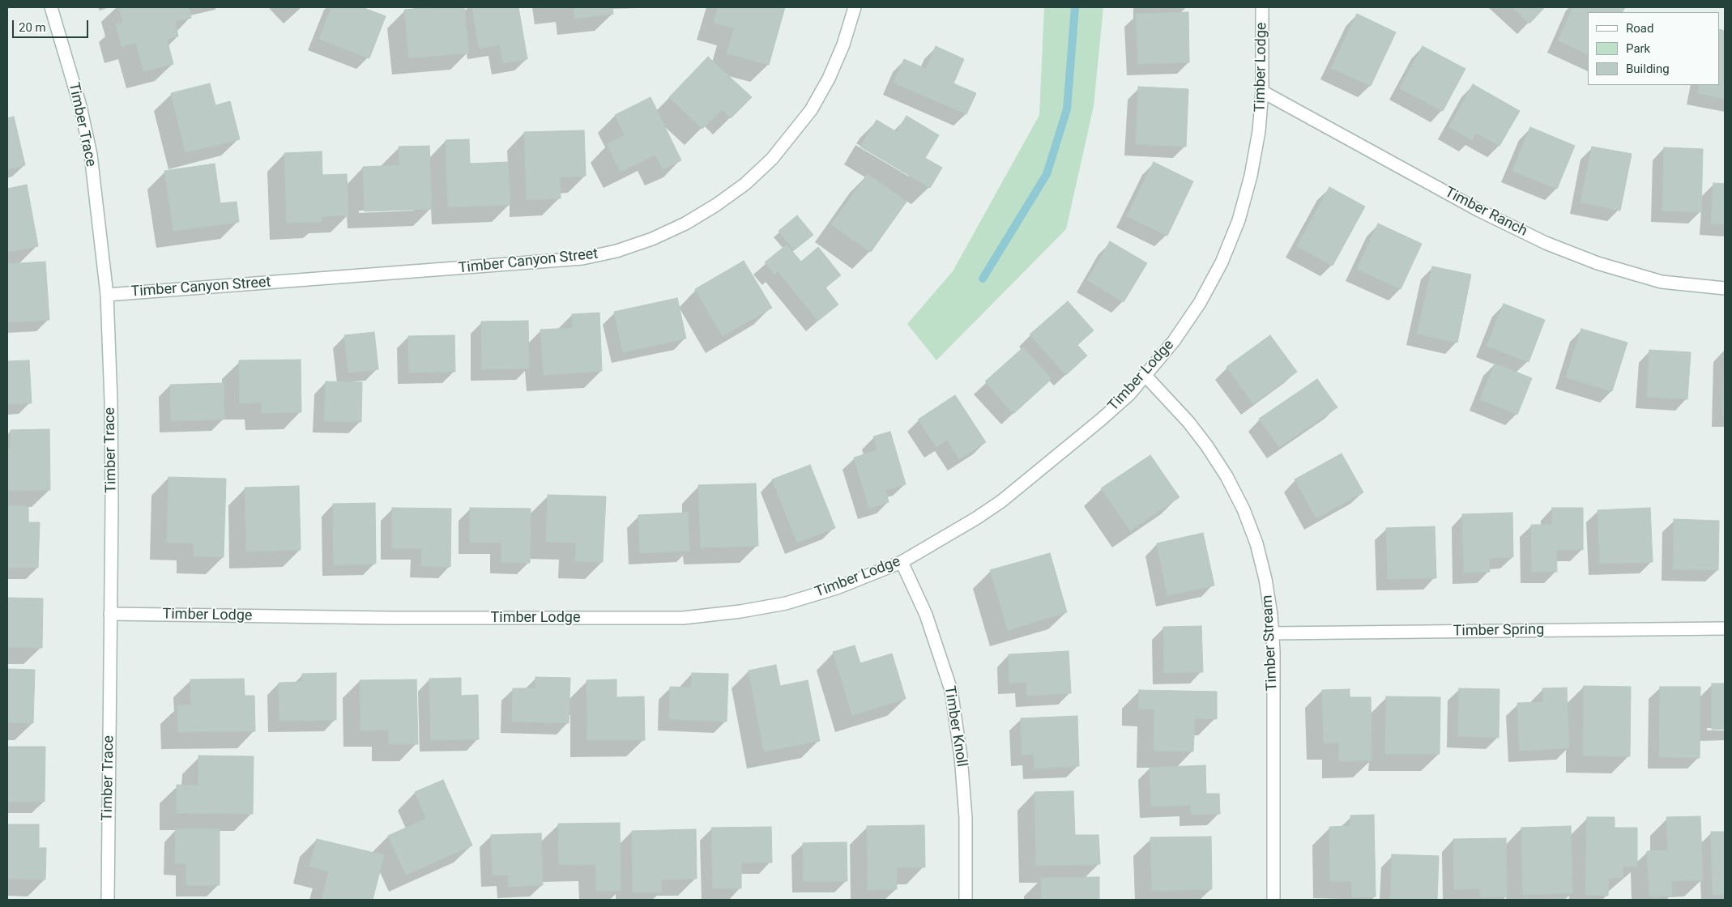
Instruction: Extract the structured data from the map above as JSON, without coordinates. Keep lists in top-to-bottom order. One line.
{"streets":{"street":["Timber Lodge","Timber Trace","Timber Ranch","Timber Canyon Street","Timber Spring","Timber Stream","Timber Knoll"]},"crossings":[["Timber Lodge","Timber Trace"],["Timber Lodge","Timber Ranch"],["Timber Lodge","Timber Stream"],["Timber Lodge","Timber Knoll"],["Timber Trace","Timber Canyon Street"],["Timber Spring","Timber Stream"]],"legend":["Road","Park","Building"],"scale_bar":"20 m"}
